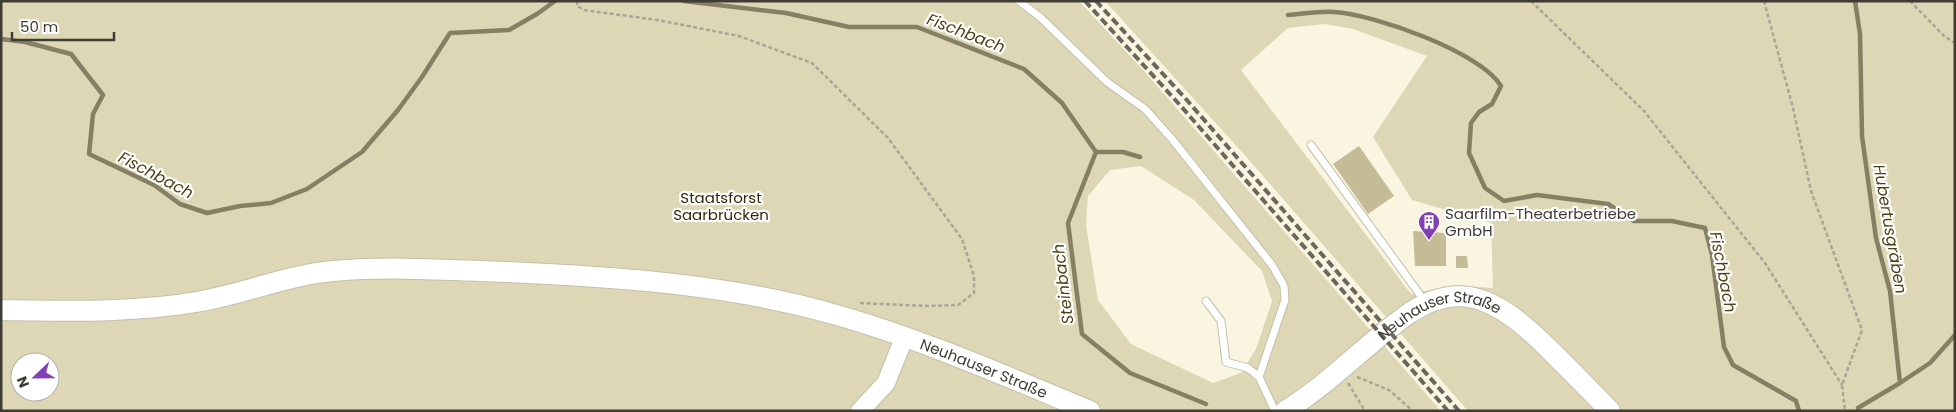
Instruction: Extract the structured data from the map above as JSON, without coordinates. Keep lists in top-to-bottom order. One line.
{"streets":{"main road":["Neuhauser Straße"]},"water":["Fischbach","Hubertusgräben","Steinbach"],"parks":["Staatsforst Saarbrücken"],"places":{"building":["Saarfilm-Theaterbetriebe GmbH"]},"scale_bar":"50 m","north":"left"}
